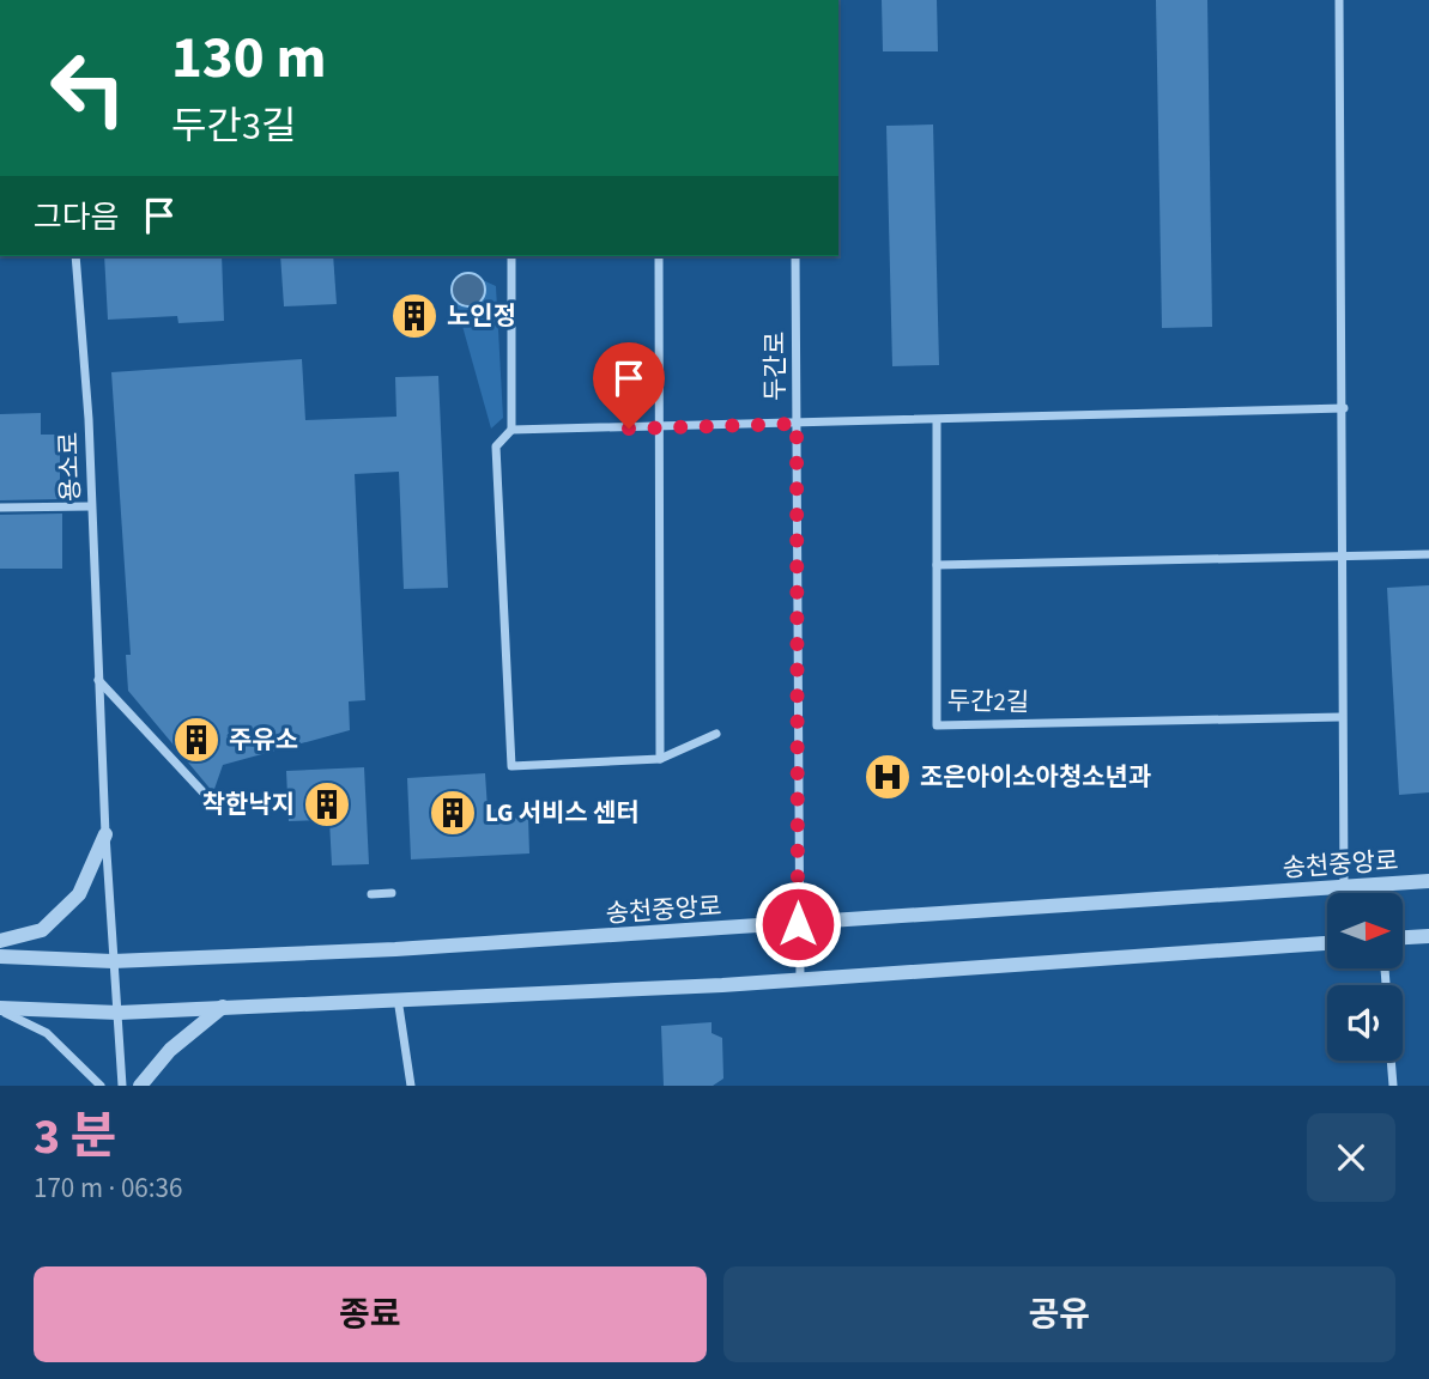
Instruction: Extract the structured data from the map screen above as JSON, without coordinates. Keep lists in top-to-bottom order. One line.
{"streets":{"street":["두간로","용소로","두간2길","송천중앙로"]},"crossings":[["두간로","송천중앙로"],["용소로","송천중앙로"]],"places":{"building":["노인정","주유소","착한낙지","LG 서비스 센터"],"hospital":["조은아이소아청소년과"]},"north":"right","page":{"turn":["130 m","두간3길"],"then":"그다음","heading":["3 분","170 m · 06:36"],"buttons":["종료","공유"]}}
